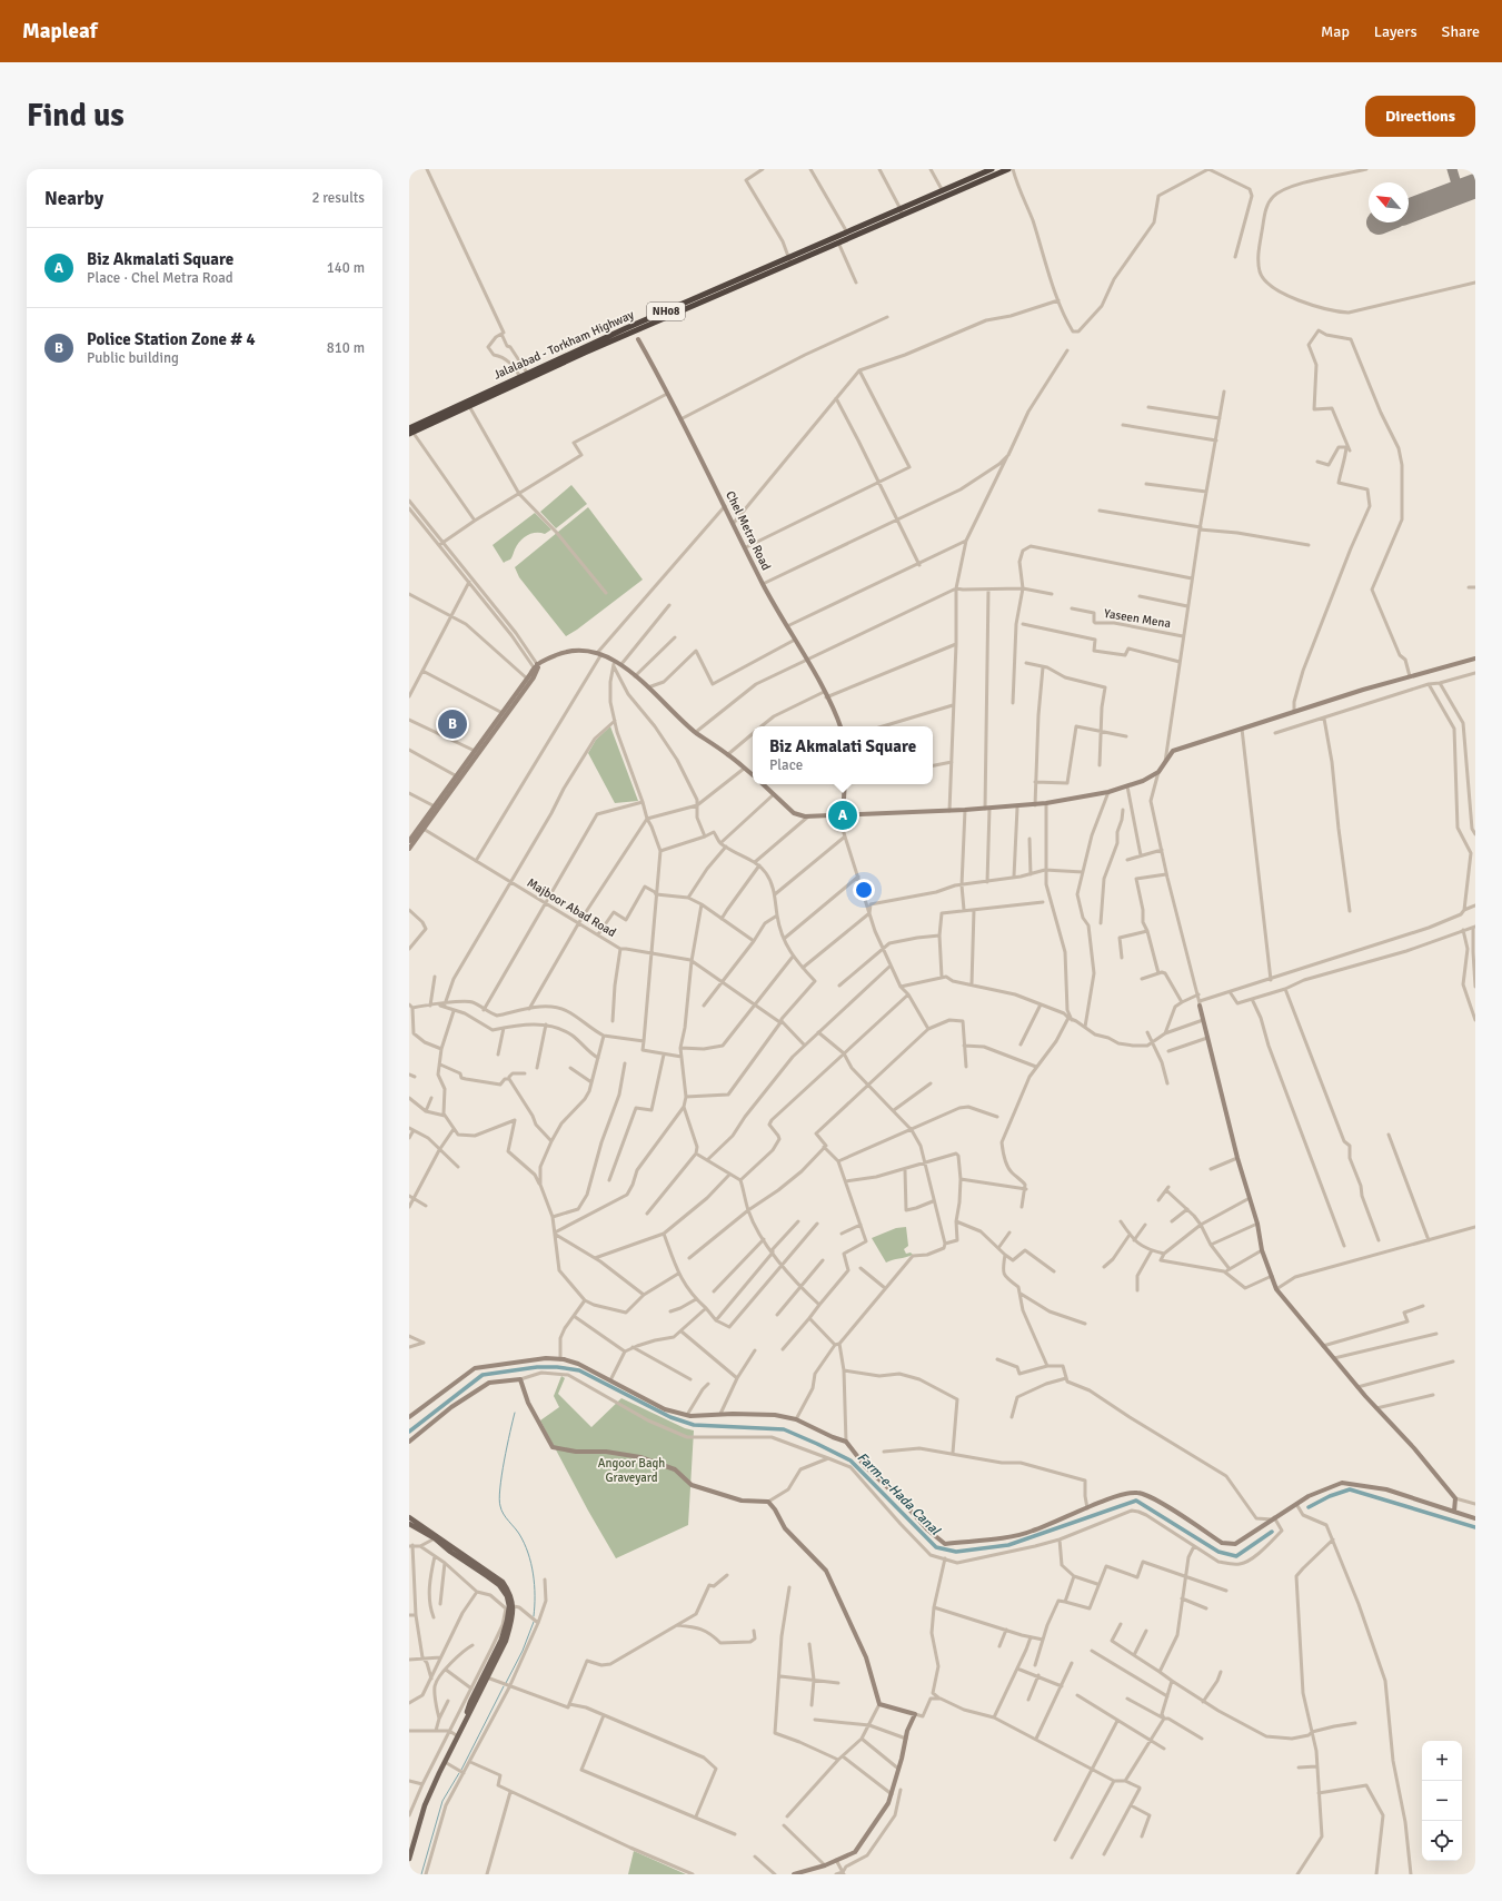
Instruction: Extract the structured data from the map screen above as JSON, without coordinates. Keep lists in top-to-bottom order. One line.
{"streets":{"highway":["NH08","Jalalabad - Torkham Highway"],"street":["Chel Metra Road","Yaseen Mena","Majboor Abad Road"]},"water":["Farm-e-Hada Canal"],"parks":["Angoor Bagh Graveyard"],"north":"top left","page":{"header":"Mapleaf","nav":["Map","Layers","Share"],"buttons":"Directions","title":"Find us","heading":["Nearby","2 results"],"list":[{"mark":"A","name":"Biz Akmalati Square","note":"Place · Chel Metra Road","value":"140 m"},{"mark":"B","name":"Police Station Zone # 4","note":"Public building","value":"810 m"}],"pins":["B","A"],"popup":["Biz Akmalati Square","Place"],"map_buttons":["+","−"]}}
